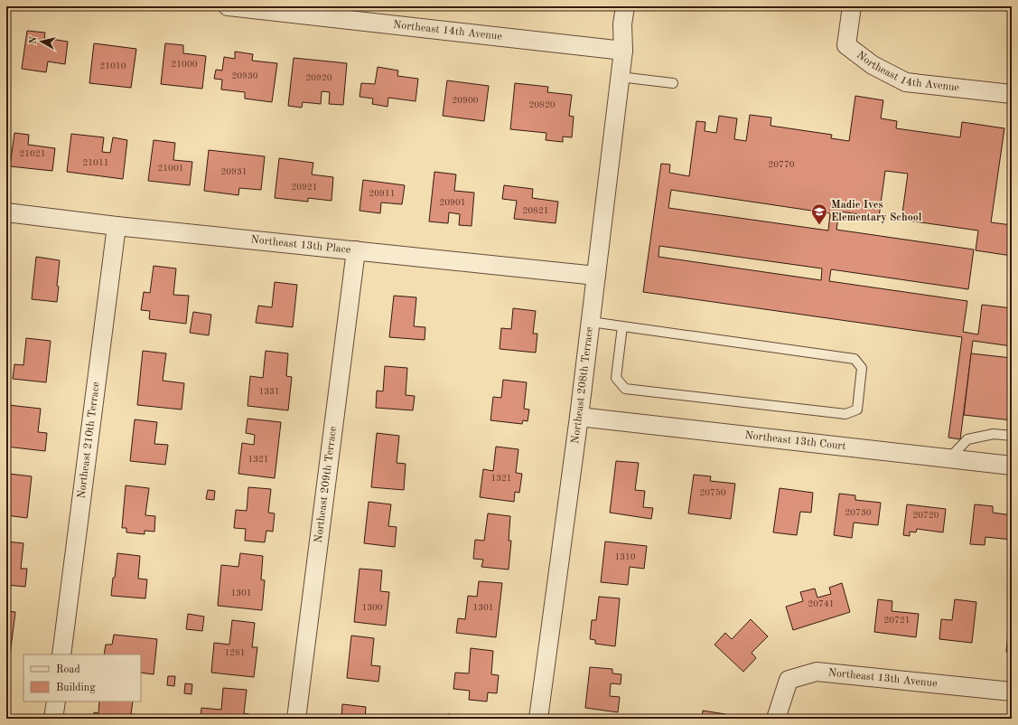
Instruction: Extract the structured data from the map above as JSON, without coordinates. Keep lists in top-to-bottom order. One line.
{"streets":{"street":["Northeast 14th Avenue","Northeast 13th Place","Northeast 208th Terrace","Northeast 210th Terrace","Northeast 13th Court","Northeast 209th Terrace","Northeast 13th Avenue"]},"crossings":[["Northeast 14th Avenue","Northeast 208th Terrace"],["Northeast 13th Place","Northeast 208th Terrace"],["Northeast 13th Place","Northeast 210th Terrace"],["Northeast 13th Place","Northeast 209th Terrace"],["Northeast 208th Terrace","Northeast 13th Court"]],"places":{"school or university":["Madie Ives Elementary School"]},"house_numbers":["21000","21010","20930","20920","20900","20820","21021","21011","20770","21001","20931","20921","20911","20901","20821","1331","1321","1321","20750","20730","20720","1310","1301","20741","1300","1301","20721","1281"],"legend":["Road","Building"],"north":"left"}
